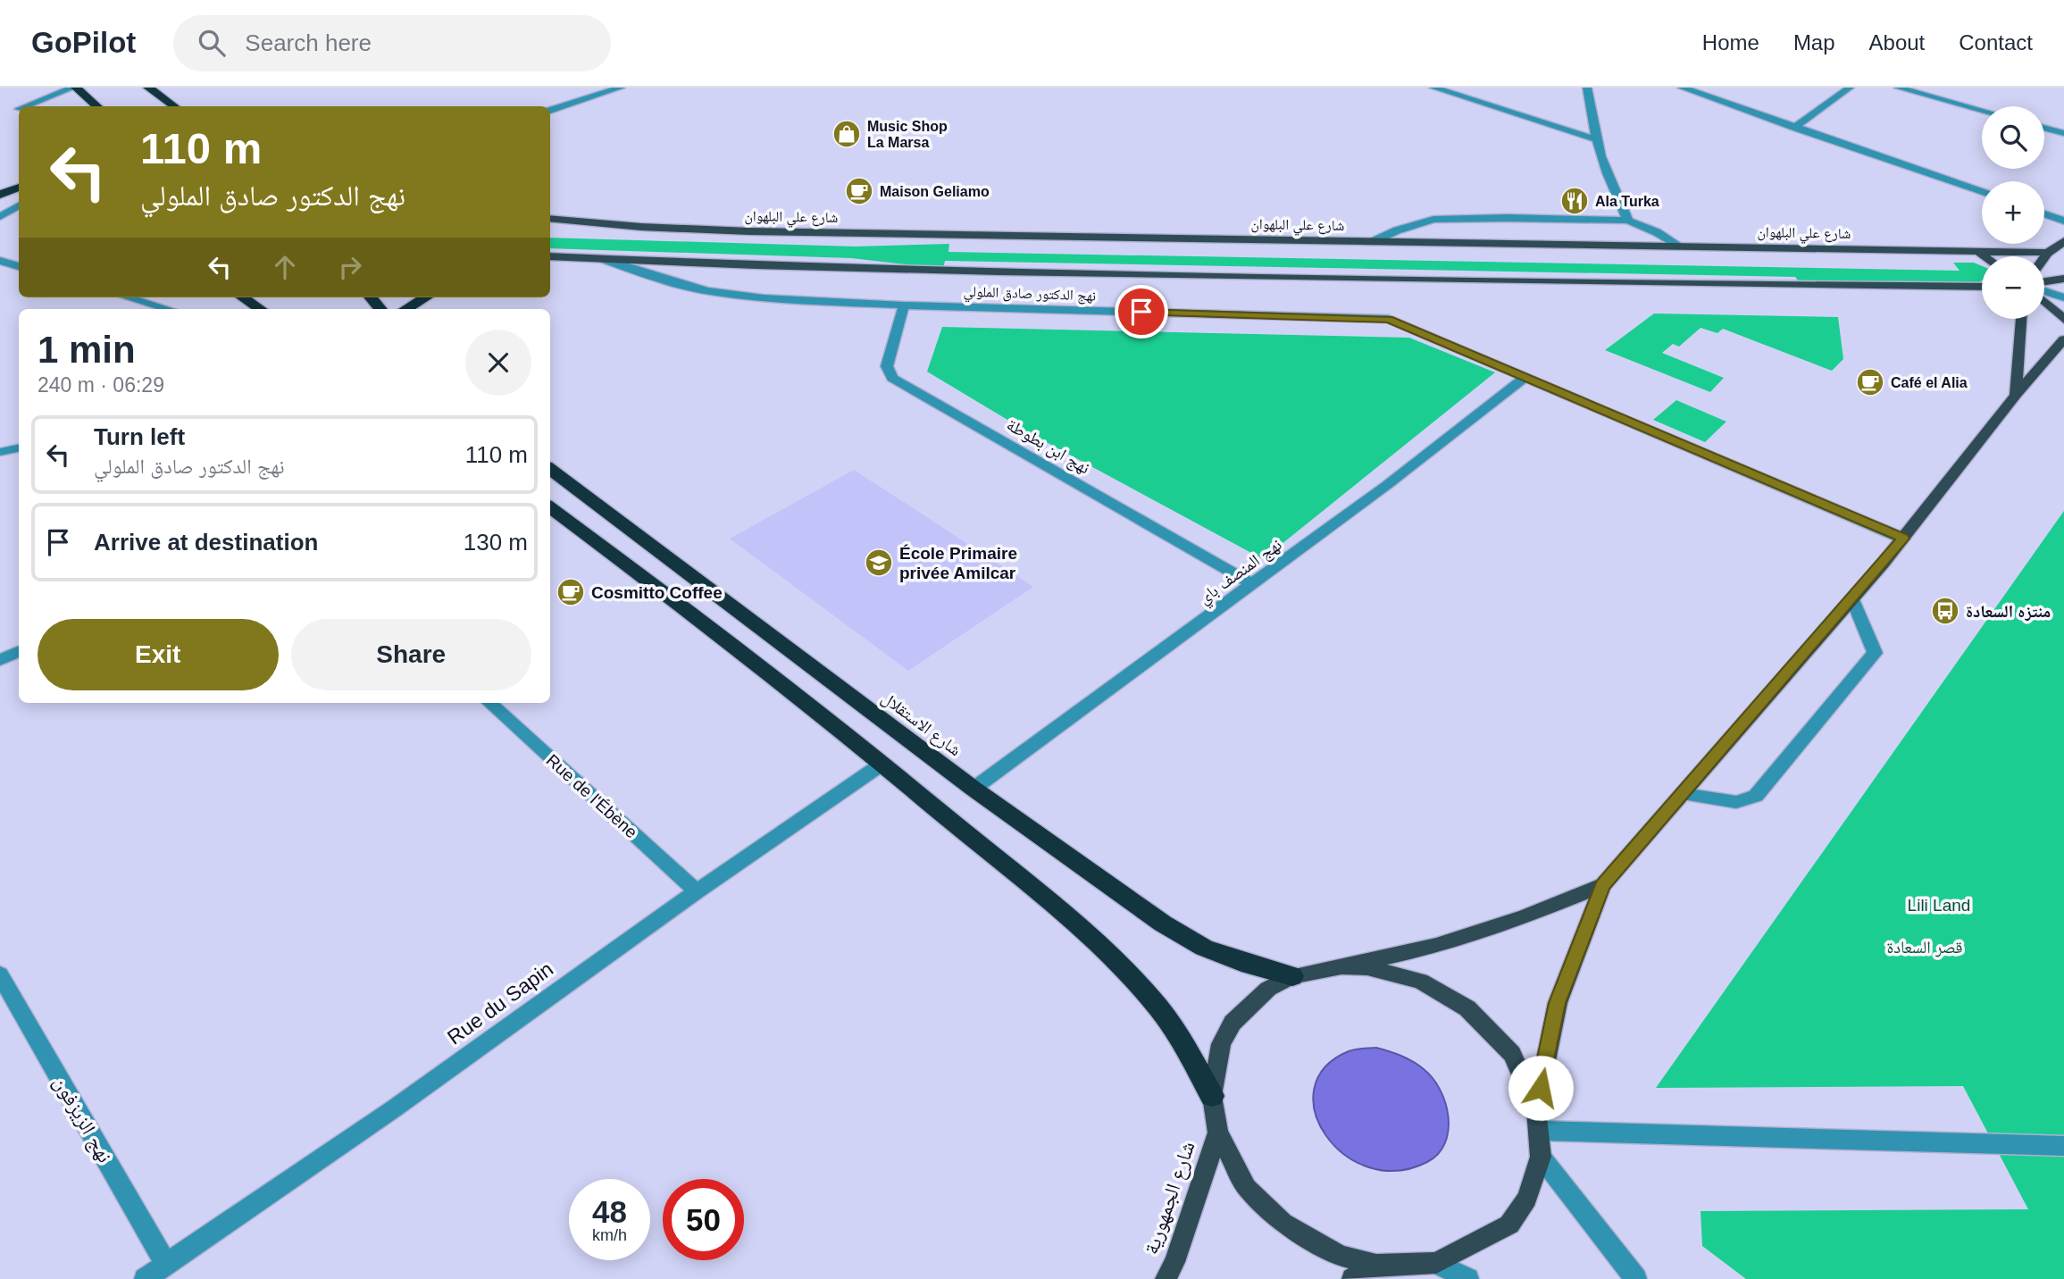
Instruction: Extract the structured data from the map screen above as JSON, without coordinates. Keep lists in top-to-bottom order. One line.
{"streets":{"highway":["شارع الاستقلال"],"main road":["شارع علي البلهوان","شارع الجمهورية"],"street":["نهج الدكتور صادق الملولي","نهج ابن بطوطة","نهج المنصف باي","Rue de l'Ébène","Rue du Sapin","نهج الزيزفون"]},"crossings":[["نهج الدكتور صادق الملولي","نهج ابن بطوطة"],["نهج الدكتور صادق الملولي","نهج المنصف باي"],["نهج ابن بطوطة","نهج المنصف باي"],["نهج المنصف باي","شارع الاستقلال"],["Rue de l'Ébène","Rue du Sapin"],["Rue du Sapin","نهج الزيزفون"]],"parks":["Lili Land","قصر السعادة"],"places":{"shop":["Music Shop La Marsa"],"cafe":["Maison Geliamo","Café el Alia","Cosmitto Coffee"],"restaurant":["Ala Turka"],"school or university":["École Primaire privée Amilcar"],"bus stop":["منتزه السعادة"]},"page":{"header":"GoPilot","search":"Search here","nav":["Home","Map","About","Contact"],"map_buttons":["+","−"],"turn":["110 m","نهج الدكتور صادق الملولي"],"heading":["1 min","240 m · 06:29"],"list":[{"name":"Turn left","note":"نهج الدكتور صادق الملولي","value":"110 m"},{"name":"Arrive at destination","value":"130 m"}],"buttons":["Exit","Share"],"speed":"48 km/h","limit":"50"}}
